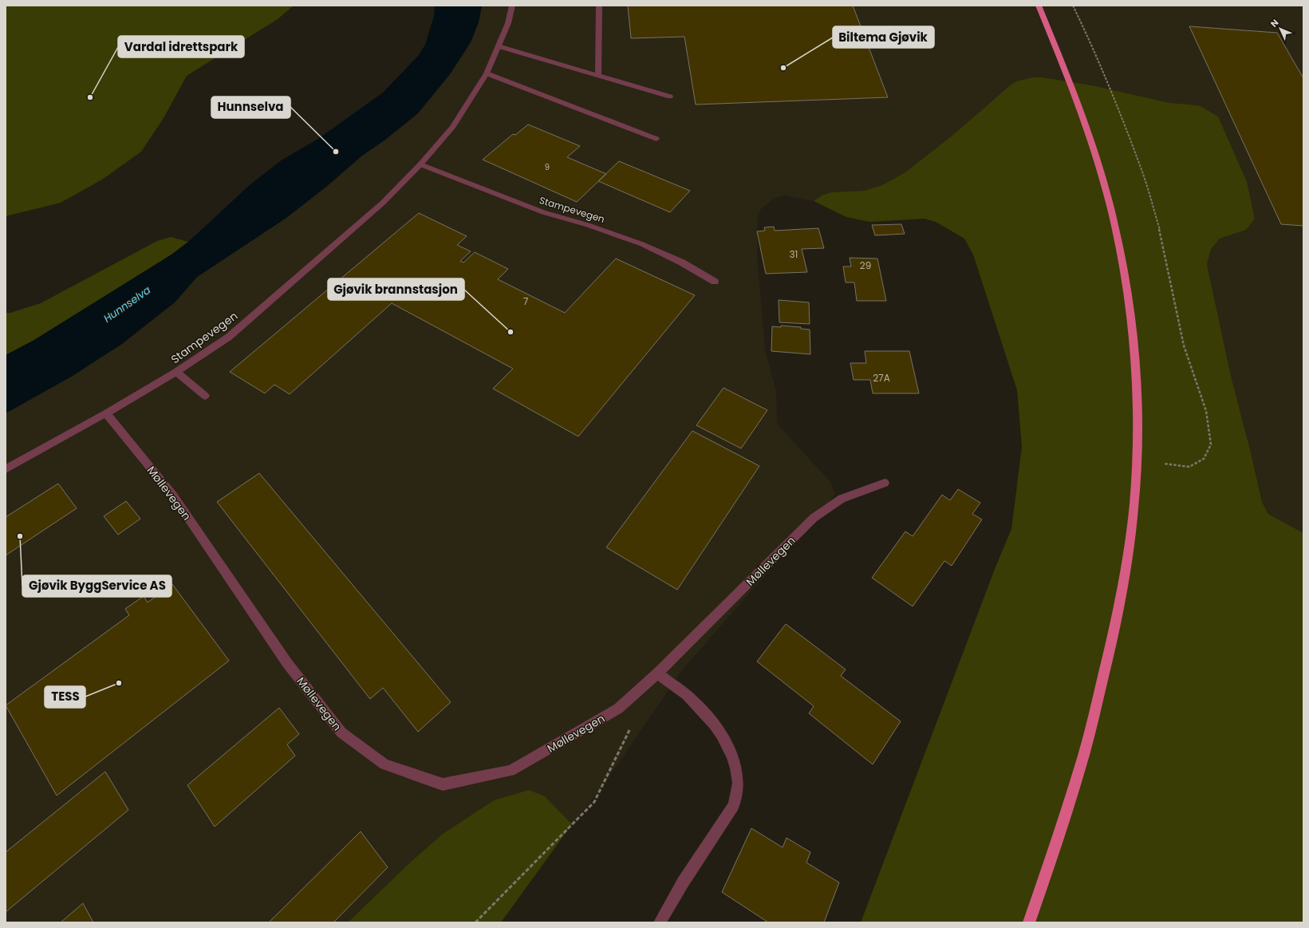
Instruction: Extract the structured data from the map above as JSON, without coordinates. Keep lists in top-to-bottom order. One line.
{"streets":{"street":["Stampevegen","Møllevegen"]},"crossings":[["Stampevegen","Møllevegen"]],"water":["Hunnselva"],"places":["Biltema Gjøvik","Vardal idrettspark","Hunnselva","Gjøvik brannstasjon","Gjøvik ByggService AS","TESS"],"house_numbers":["9","31","29","7","27A"],"north":"top left"}
